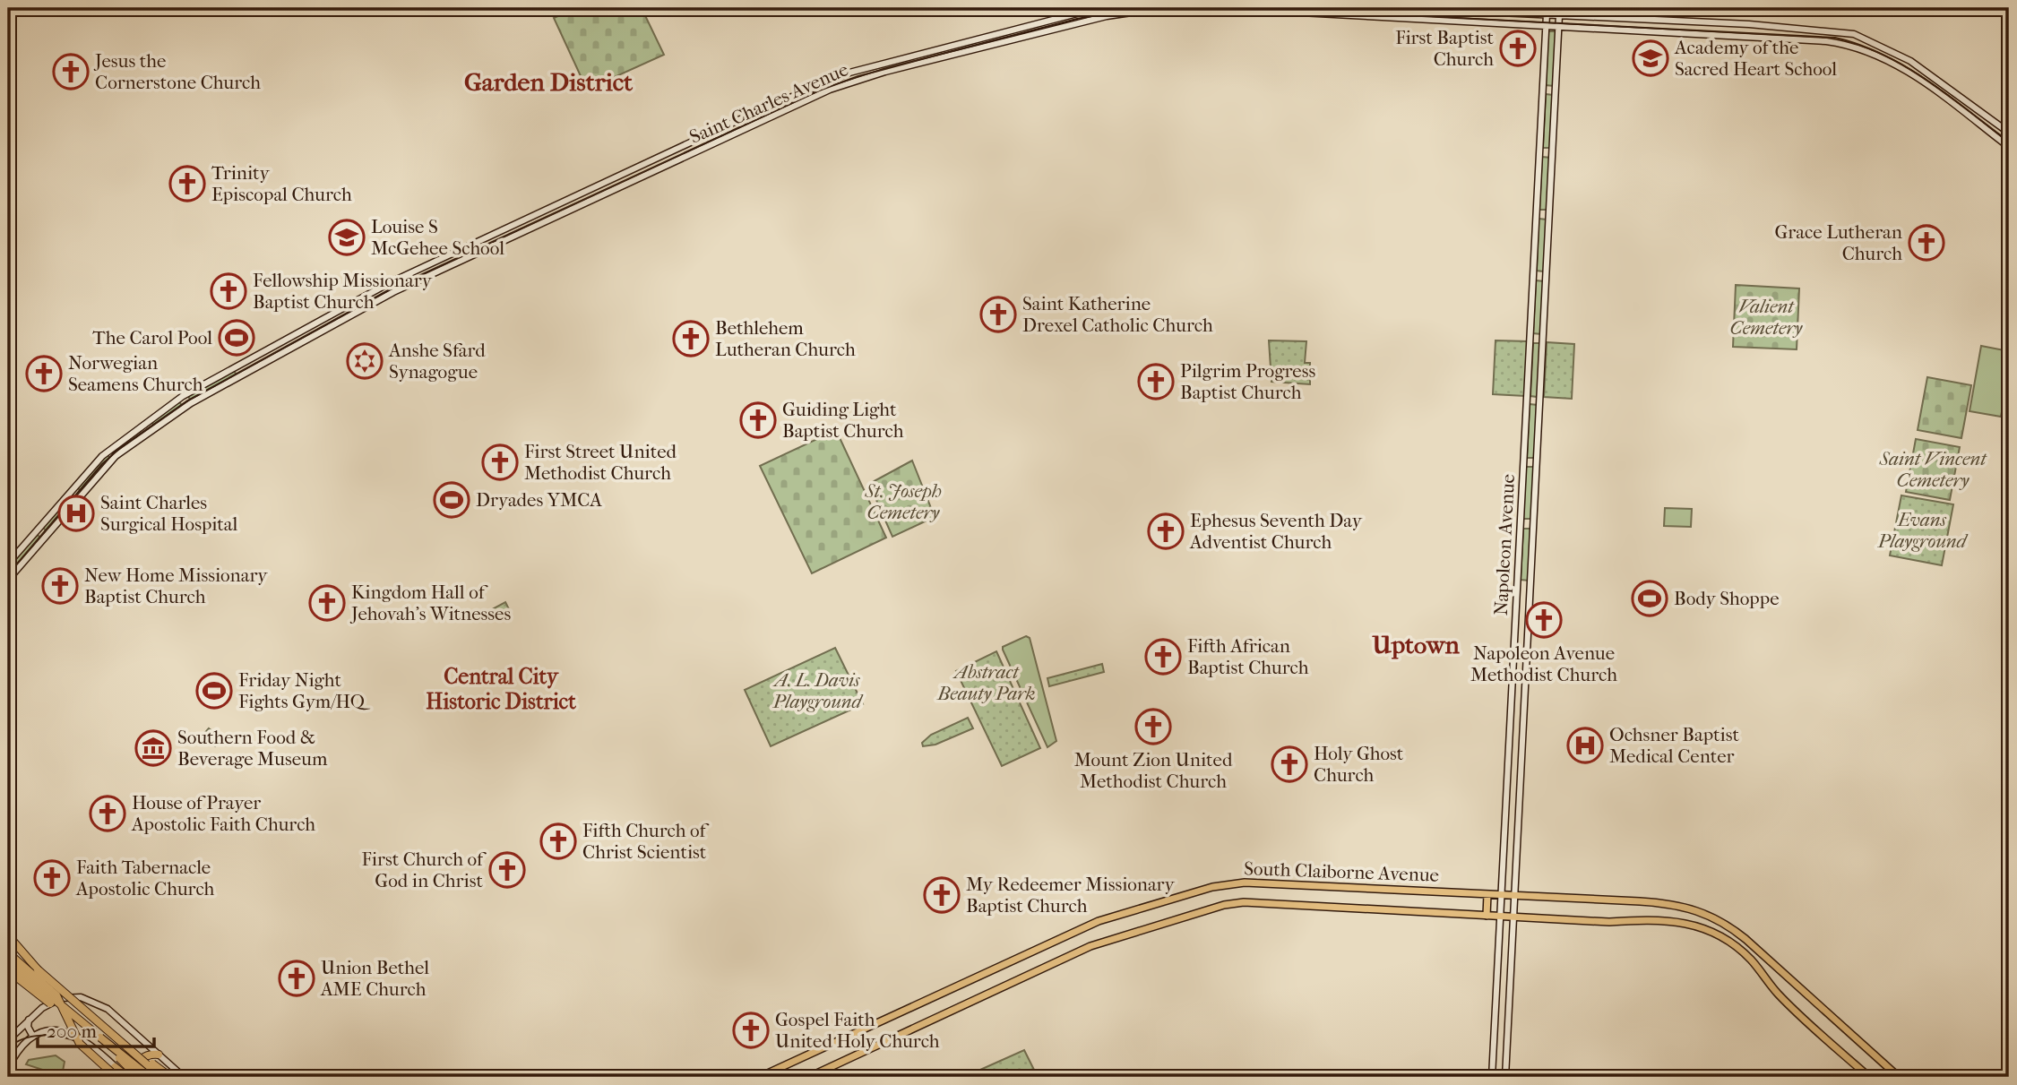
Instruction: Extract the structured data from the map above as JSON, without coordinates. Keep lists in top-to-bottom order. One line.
{"streets":{"main road":["Saint Charles Avenue","Napoleon Avenue","South Claiborne Avenue"]},"crossings":[["Saint Charles Avenue","Napoleon Avenue"],["Napoleon Avenue","South Claiborne Avenue"]],"districts":["Garden District","Uptown","Central City Historic District"],"parks":["Valient Cemetery","Saint Vincent Cemetery","St. Joseph Cemetery","Evans Playground","Abstract Beauty Park","A. L. Davis Playground"],"places":{"church":["First Baptist Church","Jesus the Cornerstone Church","Trinity Episcopal Church","Grace Lutheran Church","Fellowship Missionary Baptist Church","Saint Katherine Drexel Catholic Church","Bethlehem Lutheran Church","Norwegian Seamens Church","Pilgrim Progress Baptist Church","Guiding Light Baptist Church","First Street United Methodist Church","Ephesus Seventh Day Adventist Church","New Home Missionary Baptist Church","Kingdom Hall of Jehovah’s Witnesses","Napoleon Avenue Methodist Church","Fifth African Baptist Church","Mount Zion United Methodist Church","Holy Ghost Church","House of Prayer Apostolic Faith Church","Fifth Church of Christ Scientist","First Church of God in Christ","Faith Tabernacle Apostolic Church","My Redeemer Missionary Baptist Church","Union Bethel AME Church","Gospel Faith United Holy Church"],"school or university":["Academy of the Sacred Heart School","Louise S McGehee School"],"sports":["The Carol Pool","Dryades YMCA","Body Shoppe","Friday Night Fights Gym/HQ"],"synagogue":["Anshe Sfard Synagogue"],"hospital":["Saint Charles Surgical Hospital","Ochsner Baptist Medical Center"],"museum":["Southern Food & Beverage Museum"]},"scale_bar":"200 m"}
